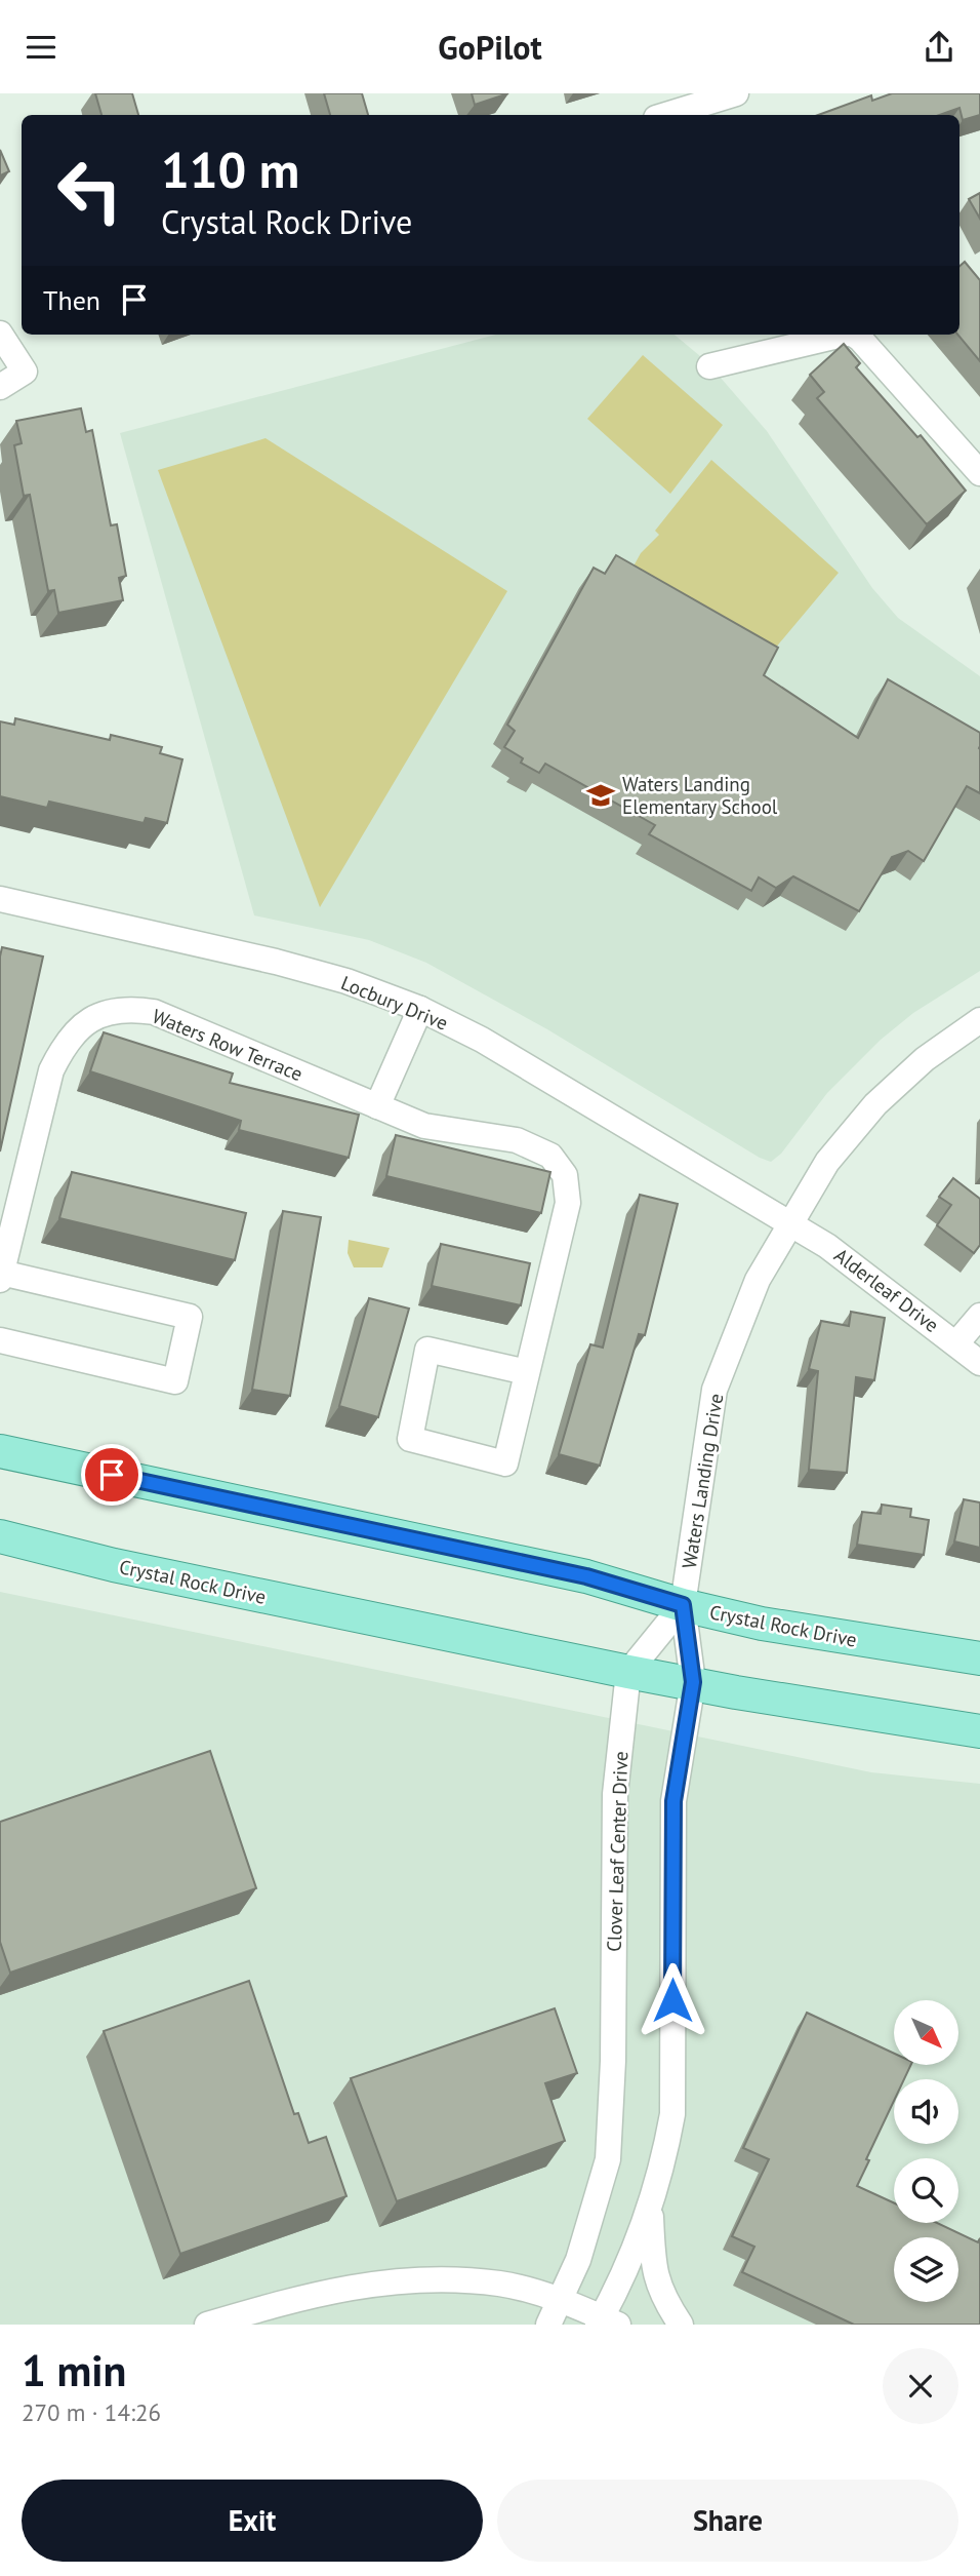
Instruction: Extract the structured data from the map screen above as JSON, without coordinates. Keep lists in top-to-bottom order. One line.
{"streets":{"main road":["Crystal Rock Drive"],"street":["Locbury Drive","Waters Row Terrace","Alderleaf Drive","Waters Landing Drive","Clover Leaf Center Drive"]},"crossings":[["Locbury Drive","Alderleaf Drive"],["Locbury Drive","Waters Landing Drive"],["Alderleaf Drive","Waters Landing Drive"],["Waters Landing Drive","Crystal Rock Drive"],["Crystal Rock Drive","Clover Leaf Center Drive"]],"places":{"school or university":["Waters Landing Elementary School"]},"north":"bottom right","page":{"header":"GoPilot","turn":["110 m","Crystal Rock Drive"],"then":"Then","heading":["1 min","270 m · 14:26"],"buttons":["Exit","Share"]}}
